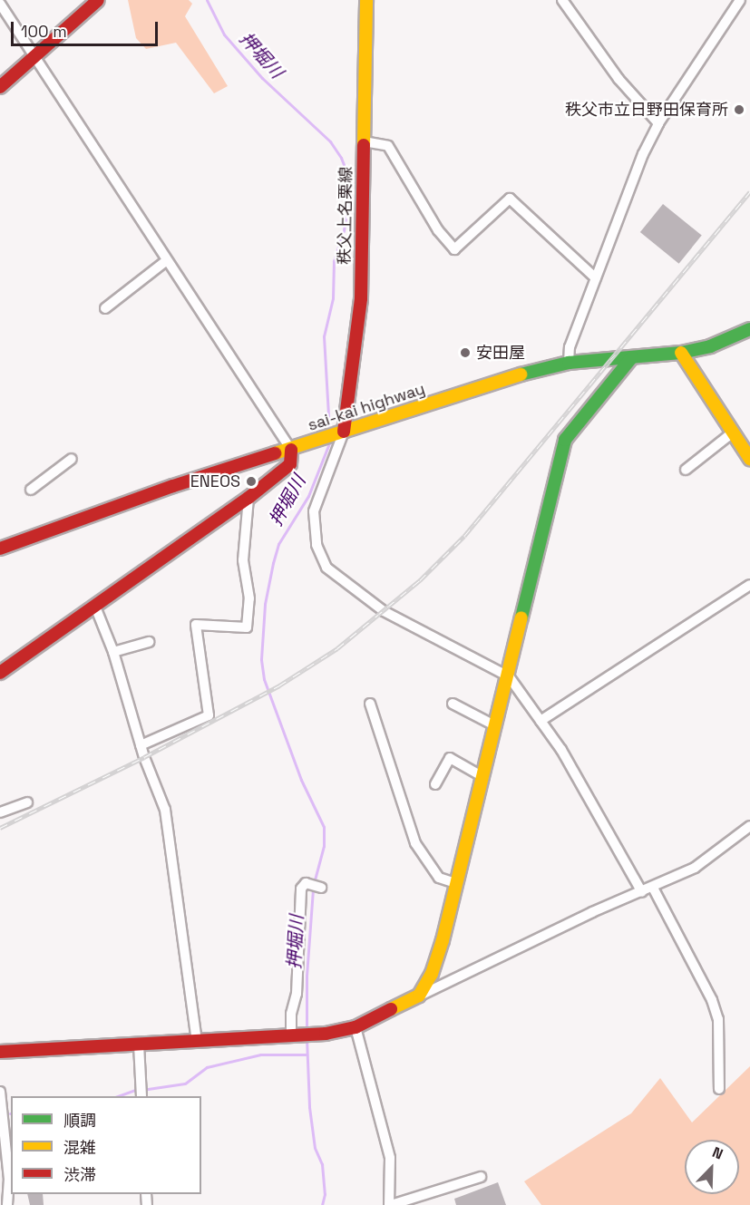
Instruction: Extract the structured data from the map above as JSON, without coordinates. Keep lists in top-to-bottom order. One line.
{"streets":{"main road":["秩父上名栗線","sai-kai highway"]},"crossings":[["秩父上名栗線","sai-kai highway"]],"water":["押堀川"],"places":["秩父市立日野田保育所","安田屋","ENEOS"],"legend":["順調","混雑","渋滞"],"scale_bar":"100 m","north":"top right"}
